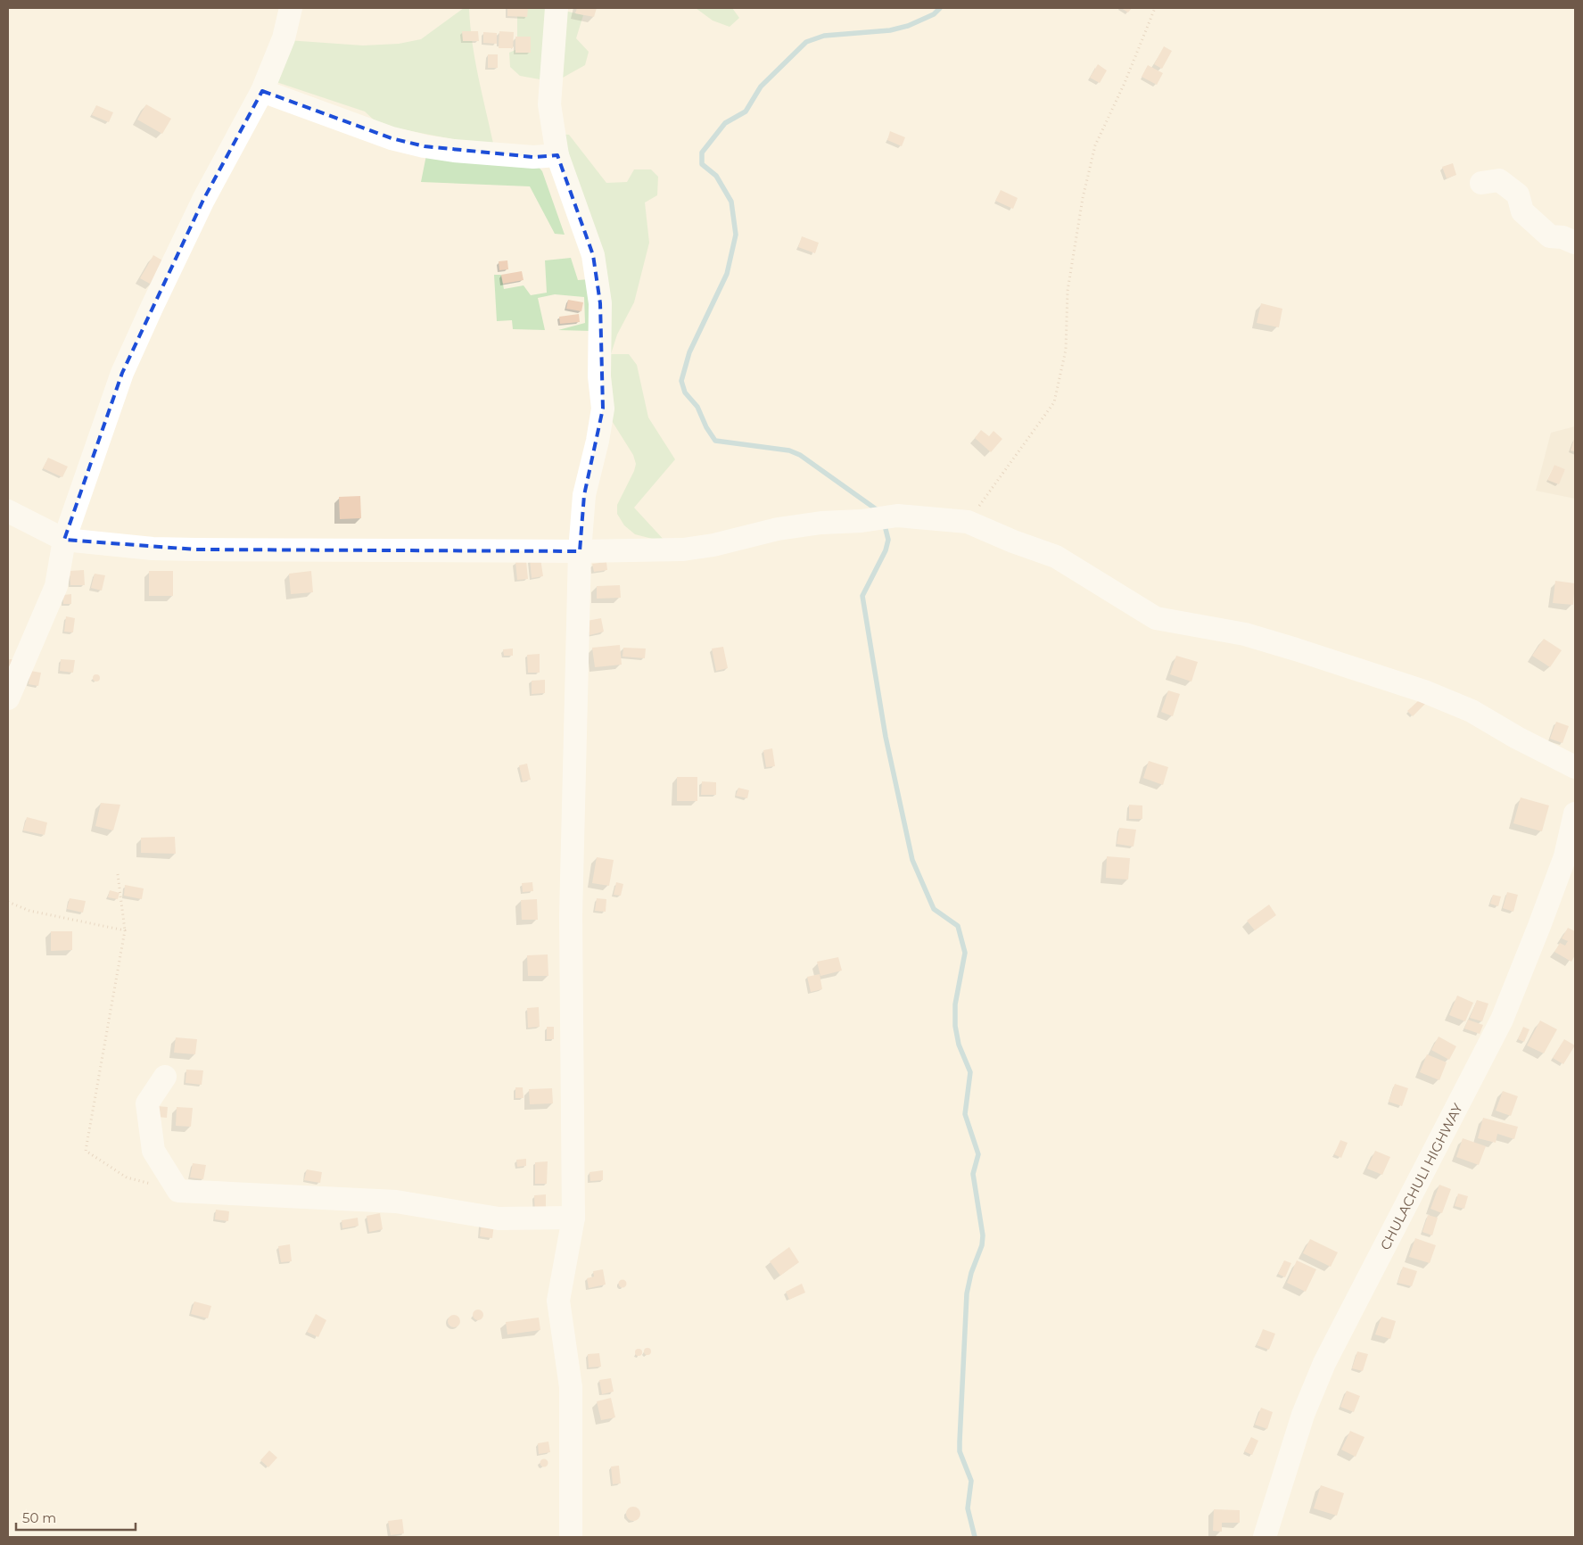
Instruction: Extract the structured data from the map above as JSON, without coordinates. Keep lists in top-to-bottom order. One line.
{"streets":{"street":["CHULACHULI HIGHWAY"]},"scale_bar":"50 m"}
